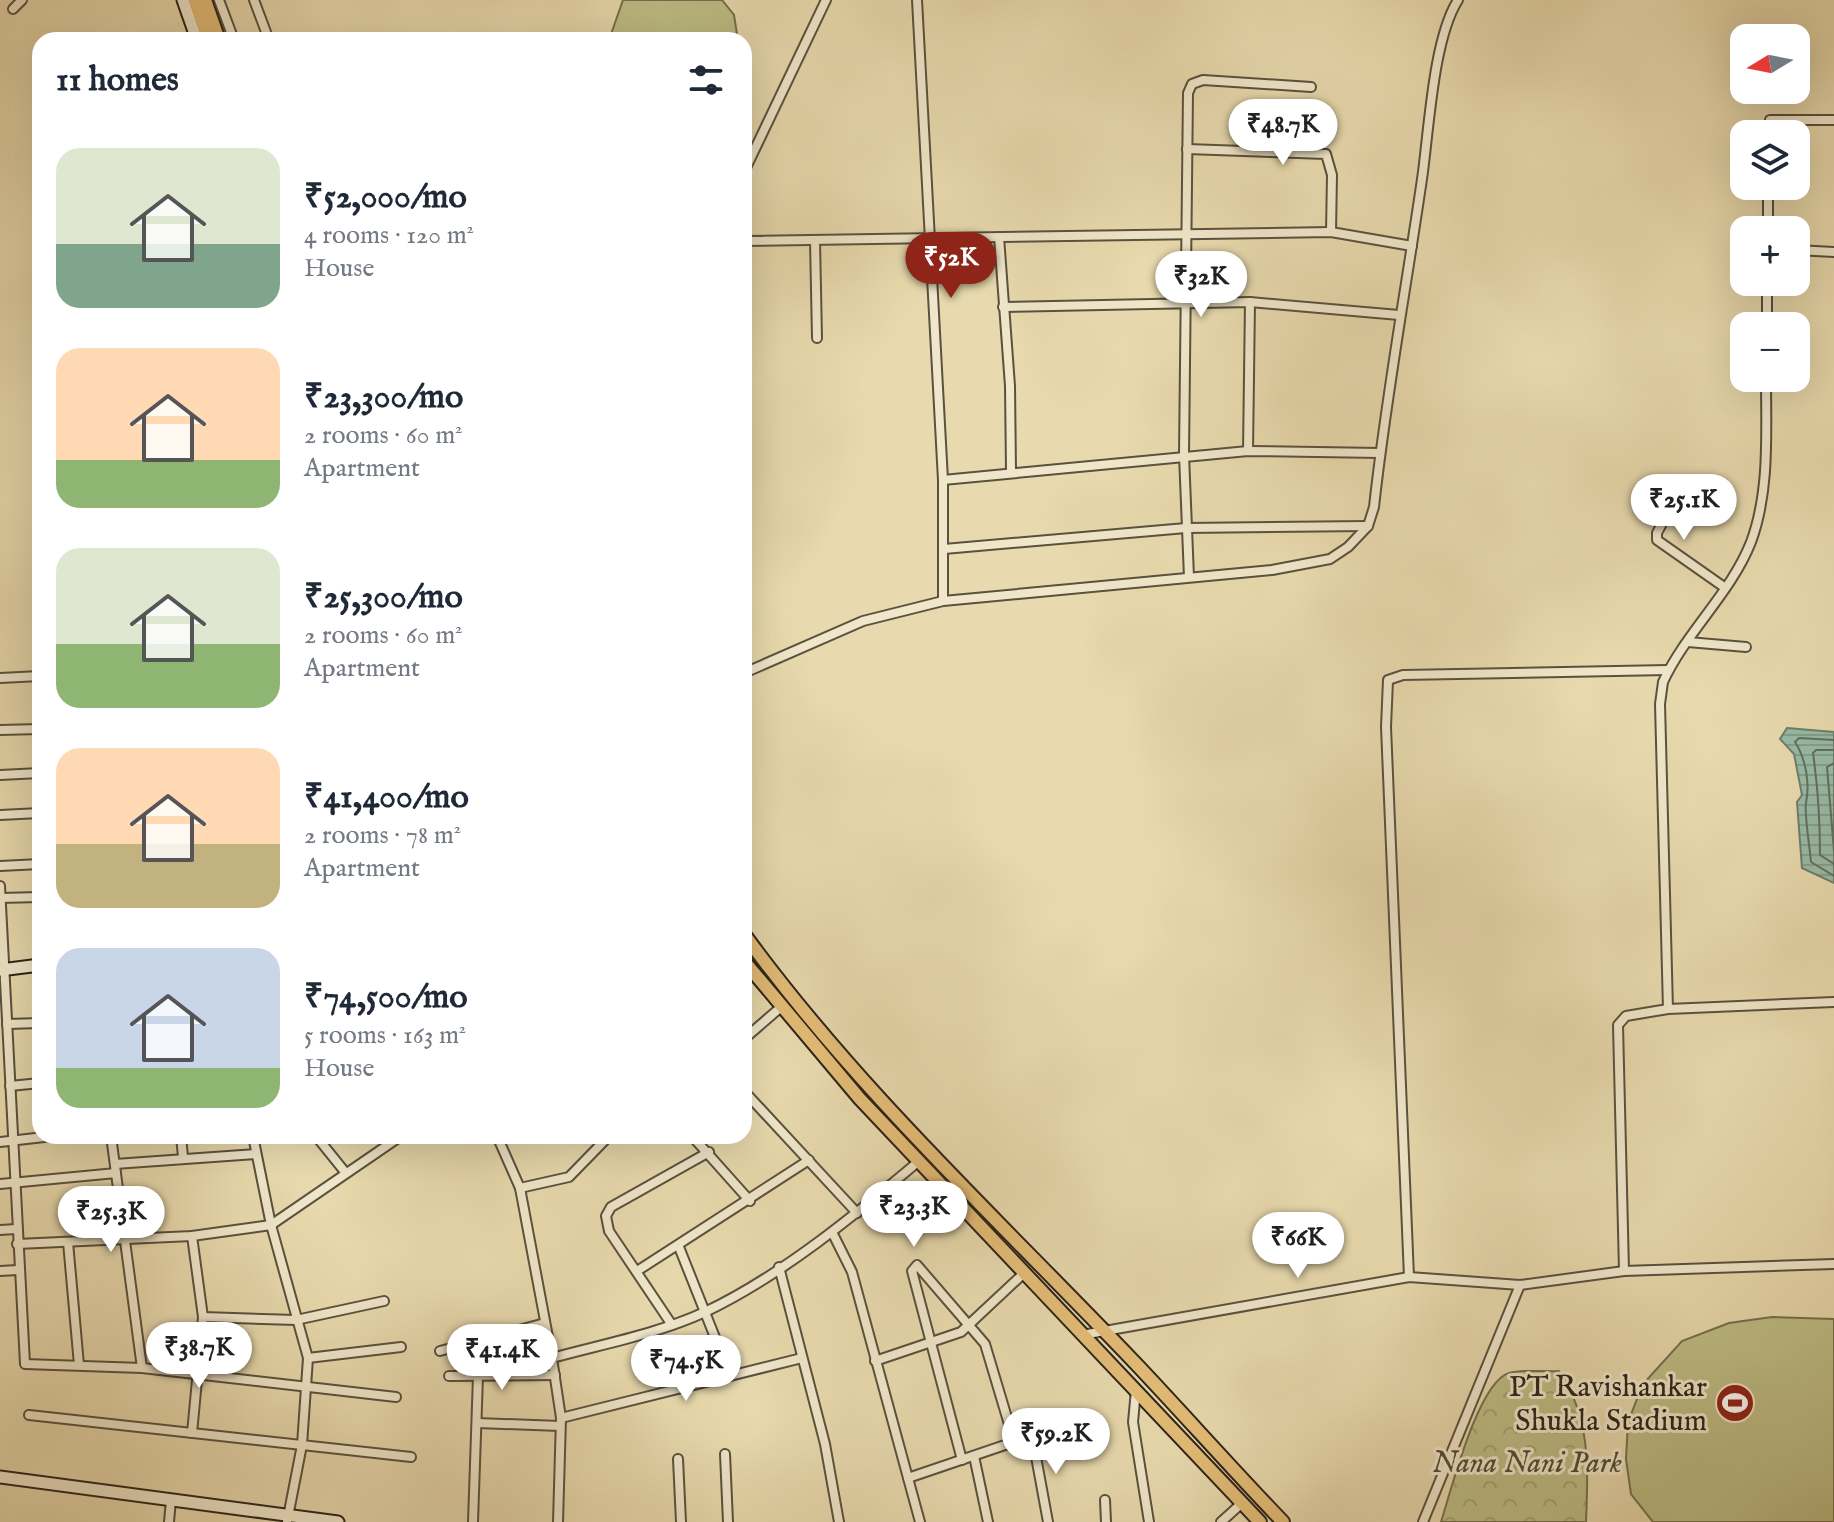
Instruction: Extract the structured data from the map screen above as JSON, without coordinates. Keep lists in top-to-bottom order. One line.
{"parks":["Nana Nani Park"],"places":{"sports":["PT Ravishankar Shukla Stadium"]},"north":"left","page":{"map_buttons":["+","−"],"heading":"11 homes","price":["₹48.7K","₹52K","₹32K","₹25.1K","₹23.3K","₹25.3K","₹66K","₹38.7K","₹41.4K","₹74.5K","₹59.2K"],"list":[{"name":"₹52,000/mo","note":"4 rooms · 120 m² · House"},{"name":"₹23,300/mo","note":"2 rooms · 60 m² · Apartment"},{"name":"₹25,300/mo","note":"2 rooms · 60 m² · Apartment"},{"name":"₹41,400/mo","note":"2 rooms · 78 m² · Apartment"},{"name":"₹74,500/mo","note":"5 rooms · 163 m² · House"}]}}
